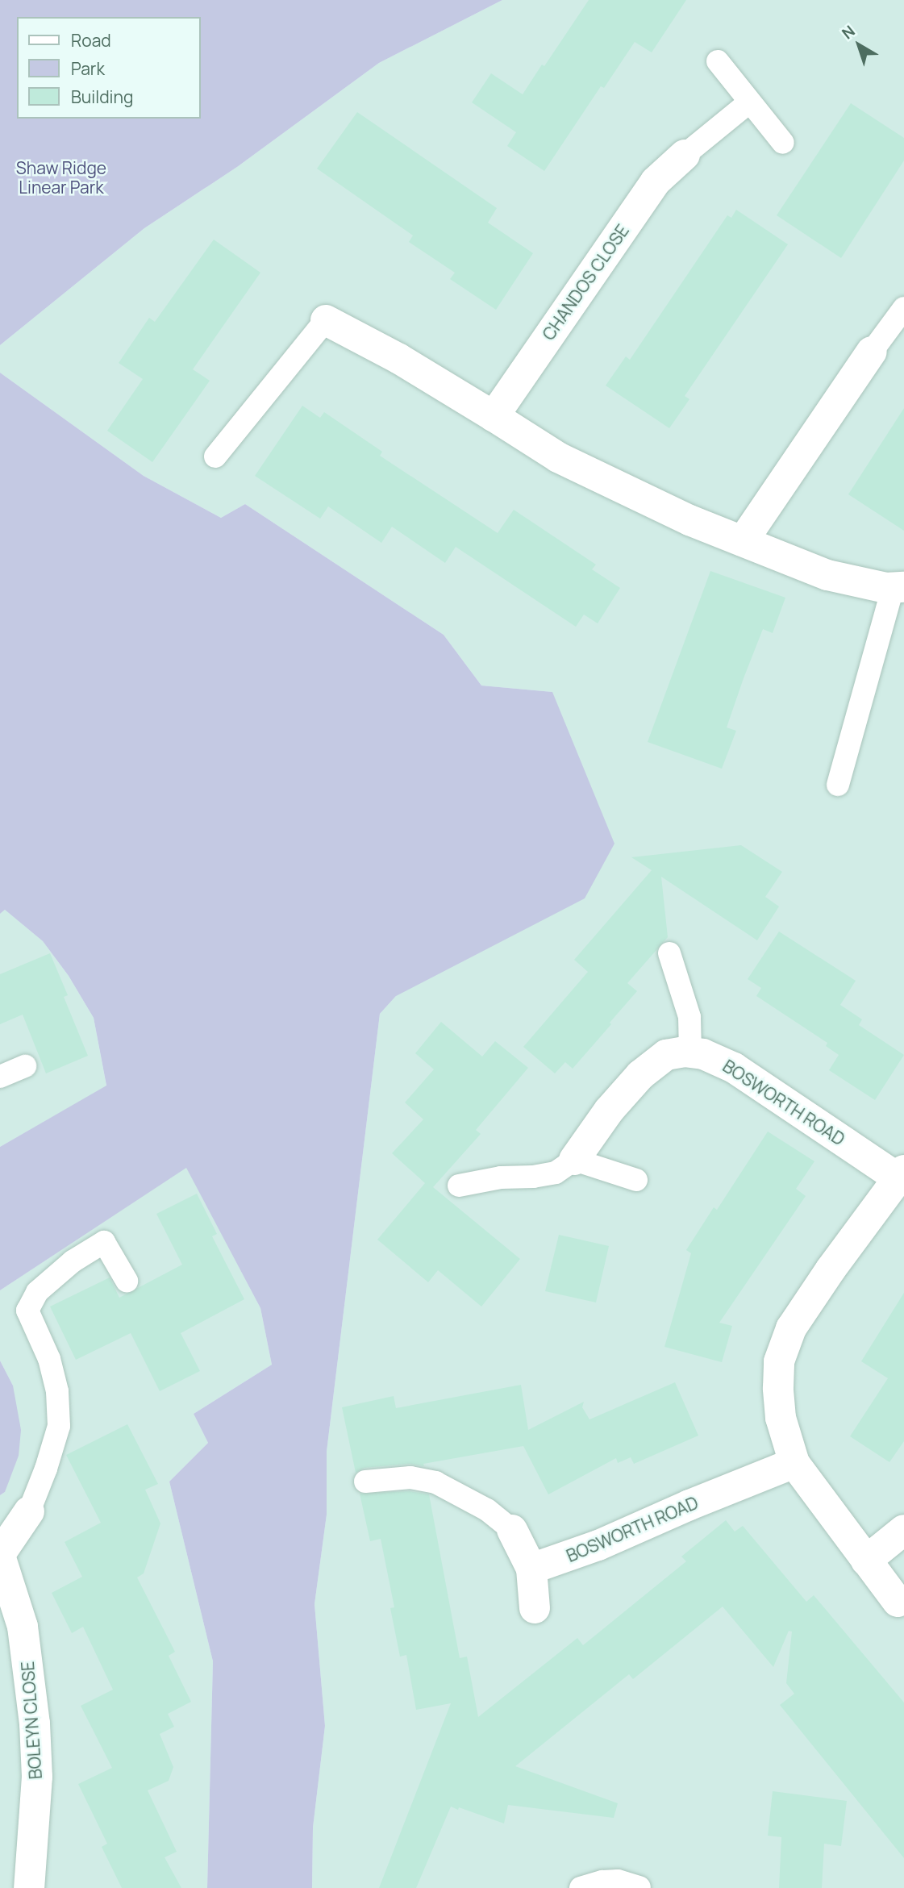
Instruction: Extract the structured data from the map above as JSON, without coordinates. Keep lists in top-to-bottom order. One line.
{"streets":{"street":["CHANDOS CLOSE","BOSWORTH ROAD","BOLEYN CLOSE"]},"parks":["Shaw Ridge Linear Park"],"legend":["Road","Park","Building"],"north":"top left"}
